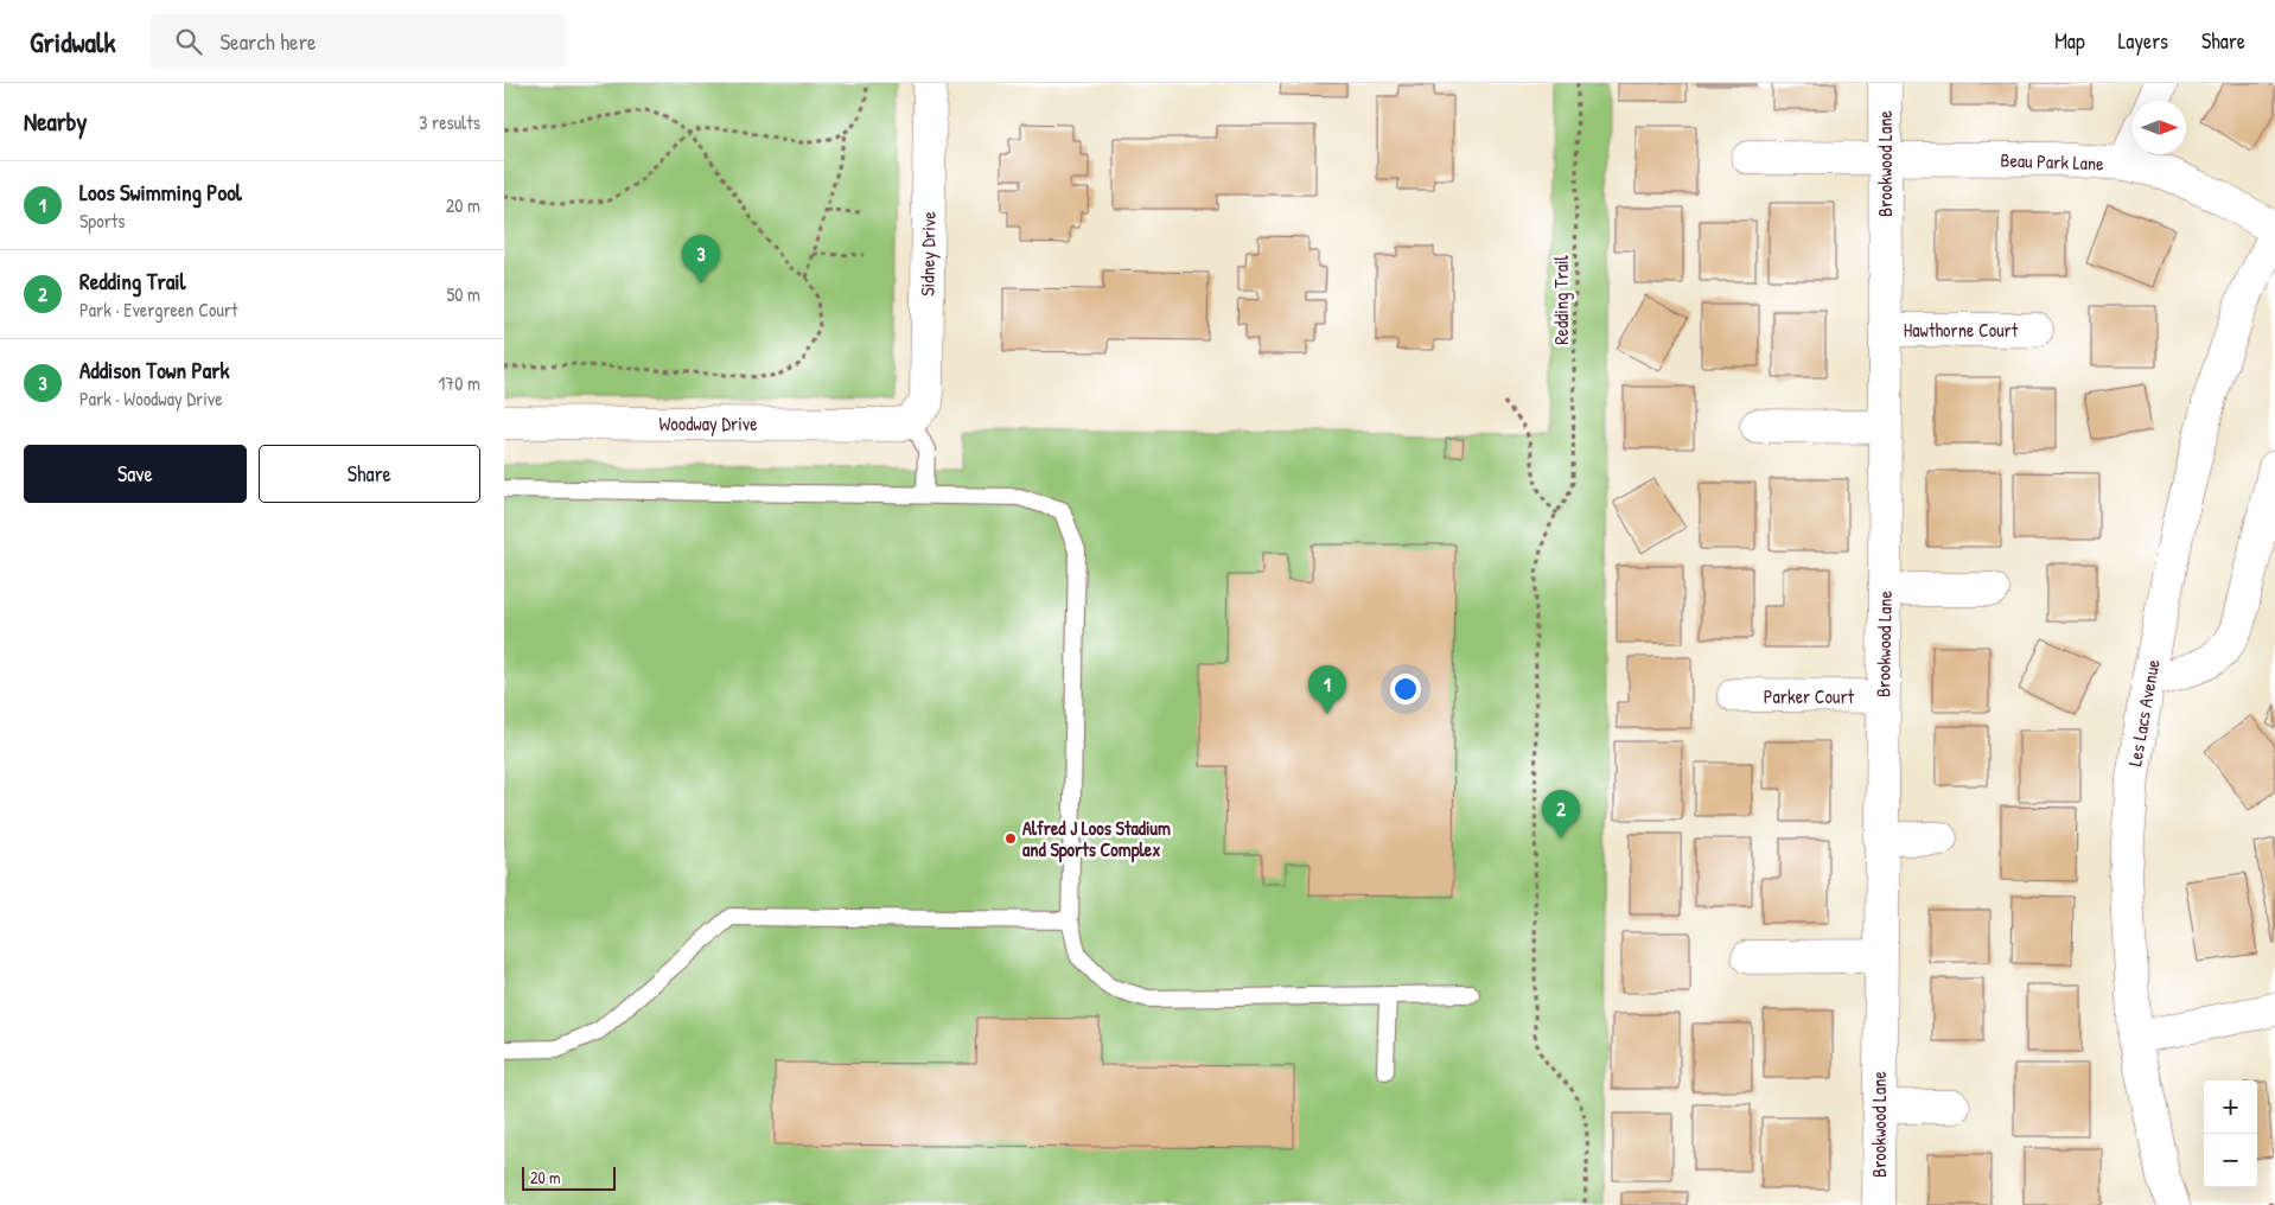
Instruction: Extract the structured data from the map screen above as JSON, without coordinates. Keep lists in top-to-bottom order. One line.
{"streets":{"street":["Beau Park Lane","Brookwood Lane","Sidney Drive","Hawthorne Court","Woodway Drive","Parker Court","Les Lacs Avenue"],"path":["Redding Trail"]},"crossings":[["Beau Park Lane","Brookwood Lane"],["Brookwood Lane","Hawthorne Court"],["Brookwood Lane","Parker Court"],["Sidney Drive","Woodway Drive"]],"places":["Alfred J Loos Stadium and Sports Complex"],"scale_bar":"20 m","north":"right","page":{"header":"Gridwalk","search":"Search here","nav":["Map","Layers","Share"],"heading":["Nearby","3 results"],"list":[{"mark":"1","name":"Loos Swimming Pool","note":"Sports","value":"20 m"},{"mark":"2","name":"Redding Trail","note":"Park · Evergreen Court","value":"50 m"},{"mark":"3","name":"Addison Town Park","note":"Park · Woodway Drive","value":"170 m"}],"pins":["3","1","2"],"buttons":["Save","Share"],"map_buttons":["+","−"],"scale":"20 m"}}
